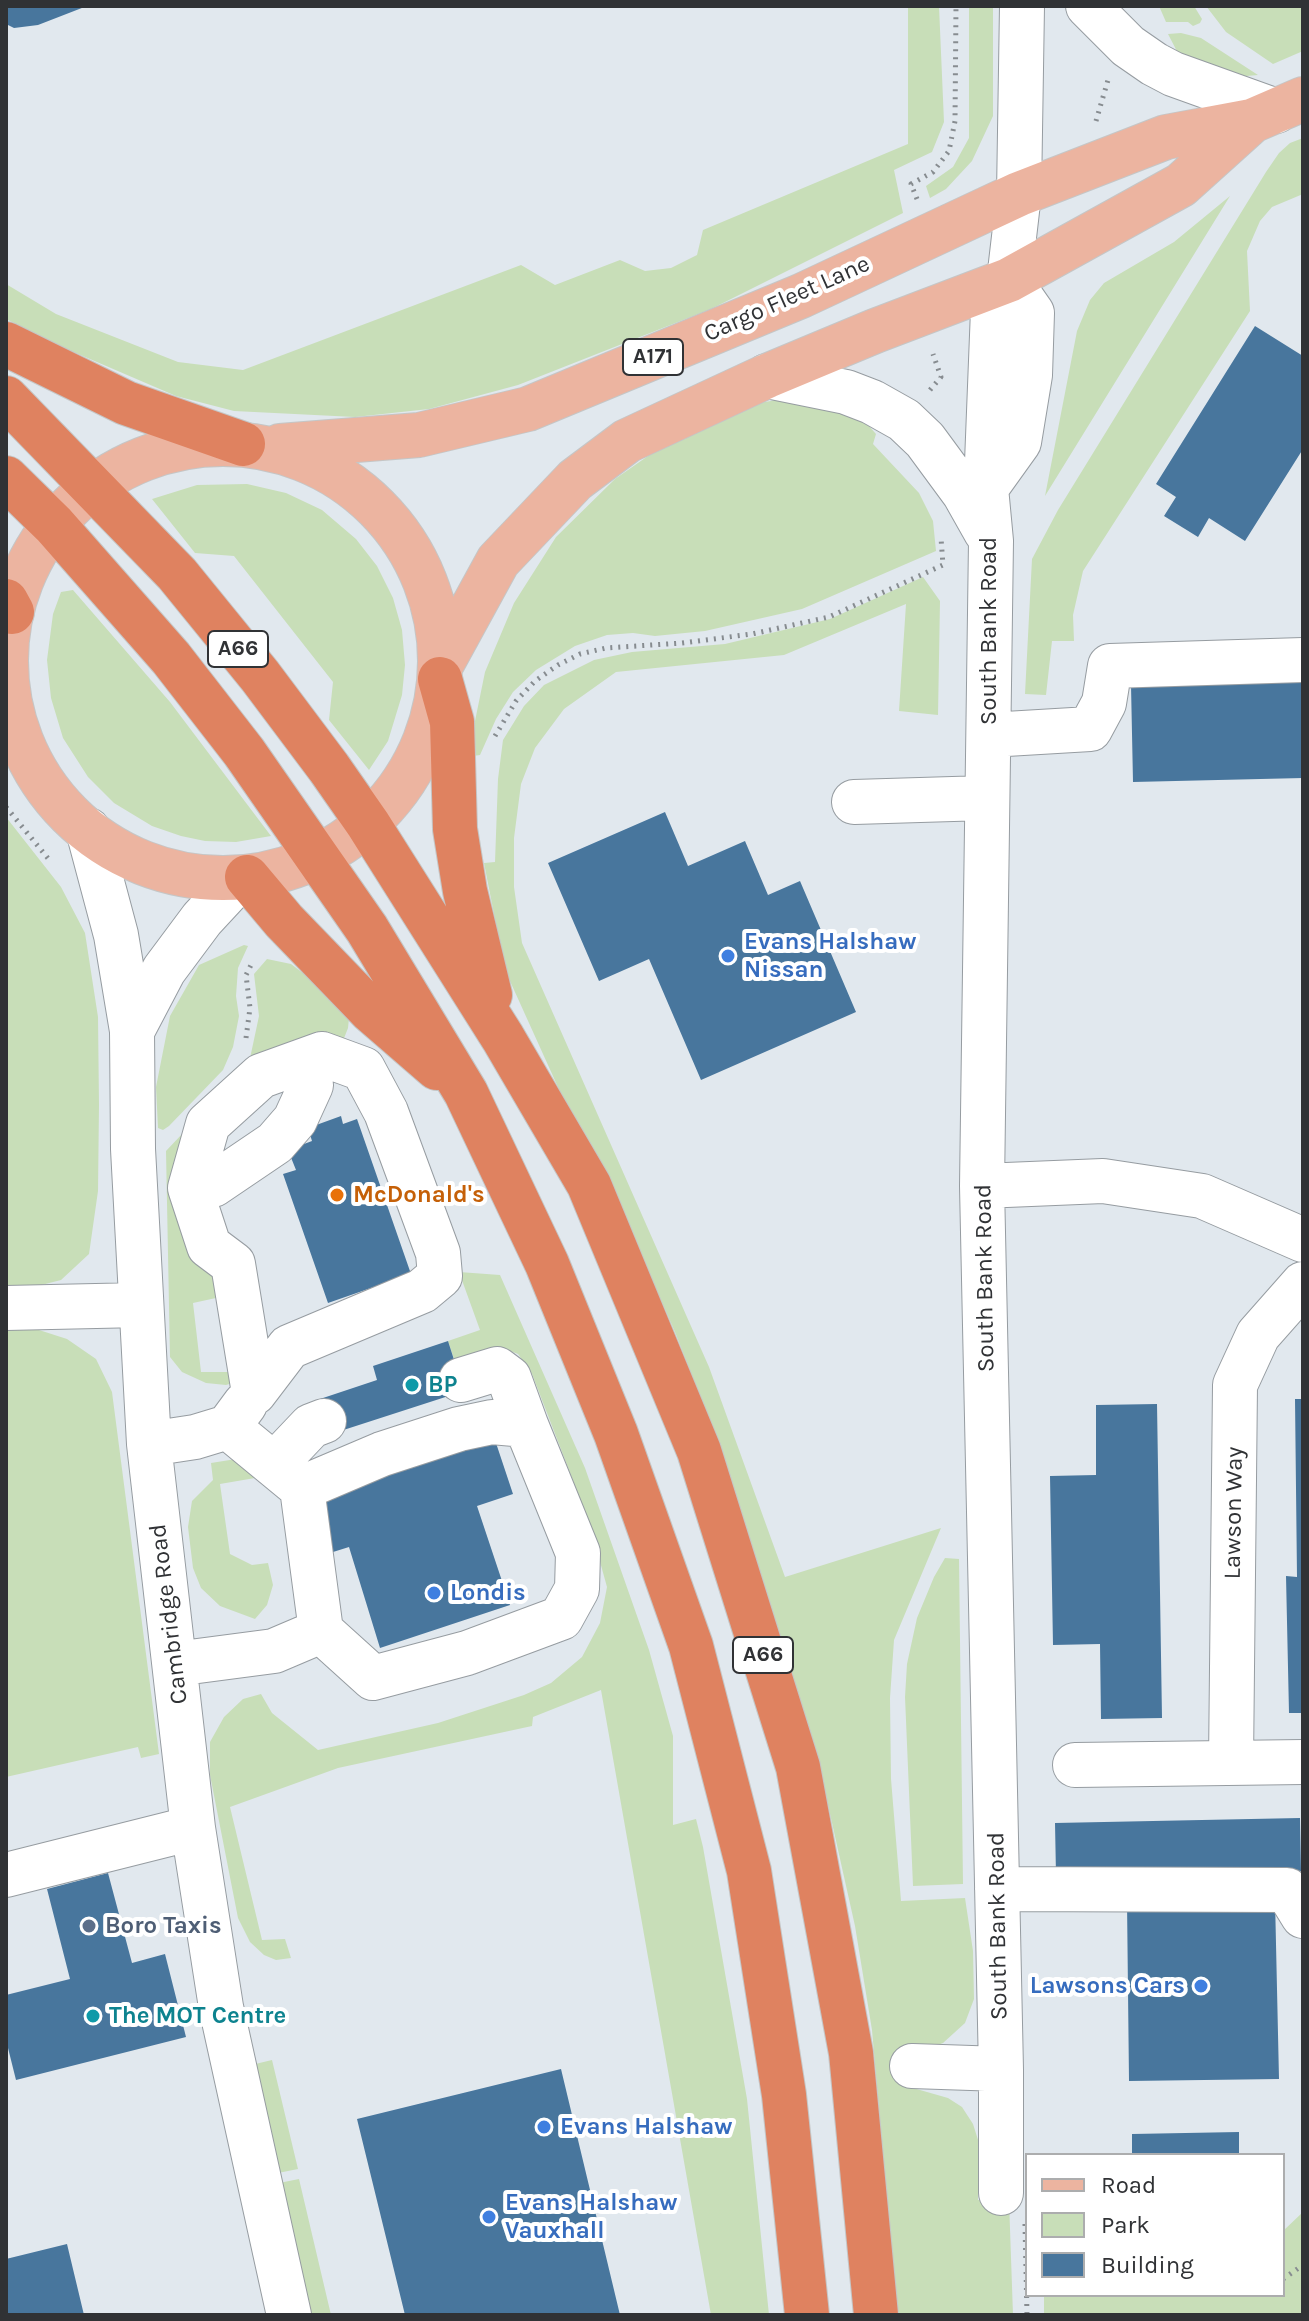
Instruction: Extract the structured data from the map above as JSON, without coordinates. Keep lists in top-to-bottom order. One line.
{"streets":{"highway":["A66"],"main road":["Cargo Fleet Lane","A171"],"street":["South Bank Road","Lawson Way","Cambridge Road"]},"crossings":[["Cargo Fleet Lane","South Bank Road"],["Cargo Fleet Lane","A66"],["Cargo Fleet Lane","Cambridge Road"],["A66","Cambridge Road"]],"places":["Evans Halshaw Nissan","McDonald's","BP","Londis","Boro Taxis","Lawsons Cars","The MOT Centre","Evans Halshaw","Evans Halshaw Vauxhall"],"legend":["Road","Park","Building"]}
